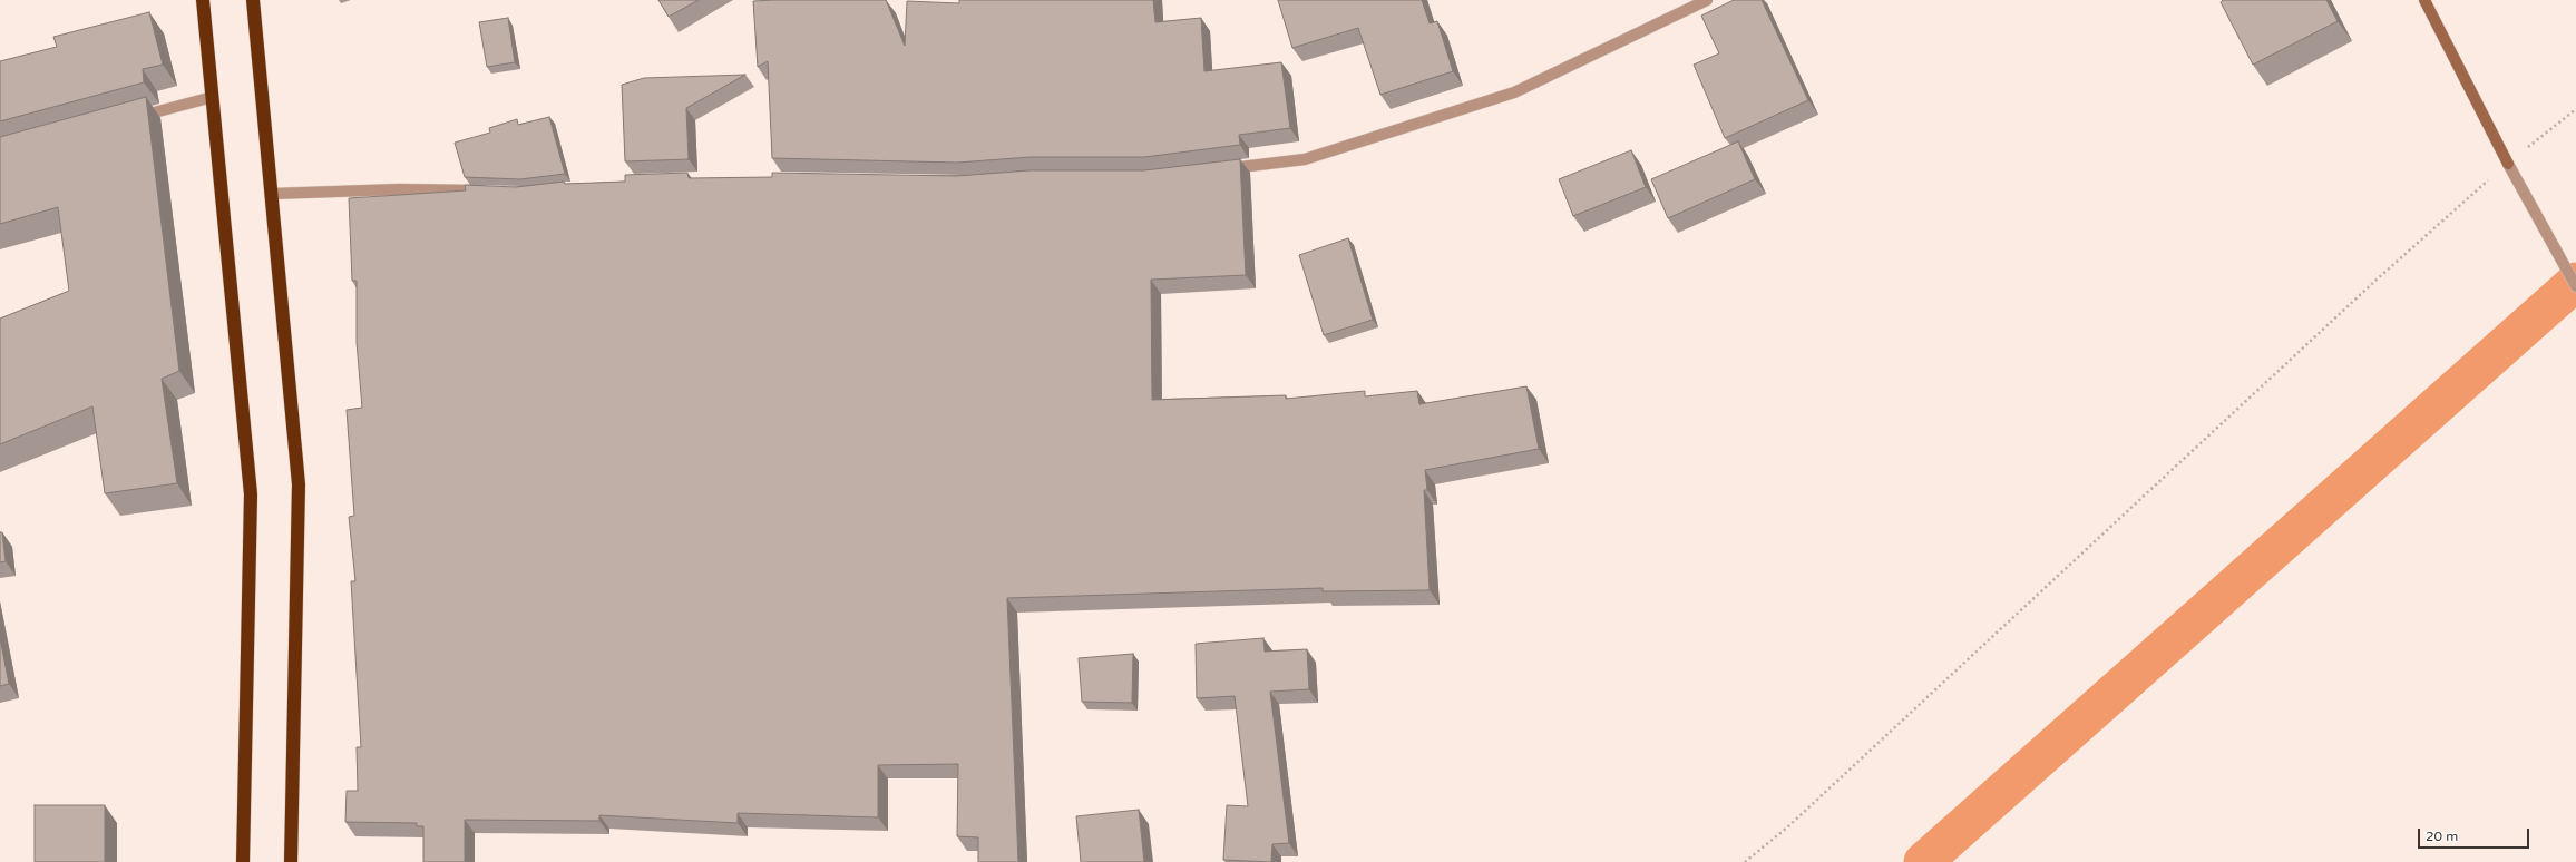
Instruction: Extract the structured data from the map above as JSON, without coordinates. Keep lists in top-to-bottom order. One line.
{"scale_bar":"20 m"}
